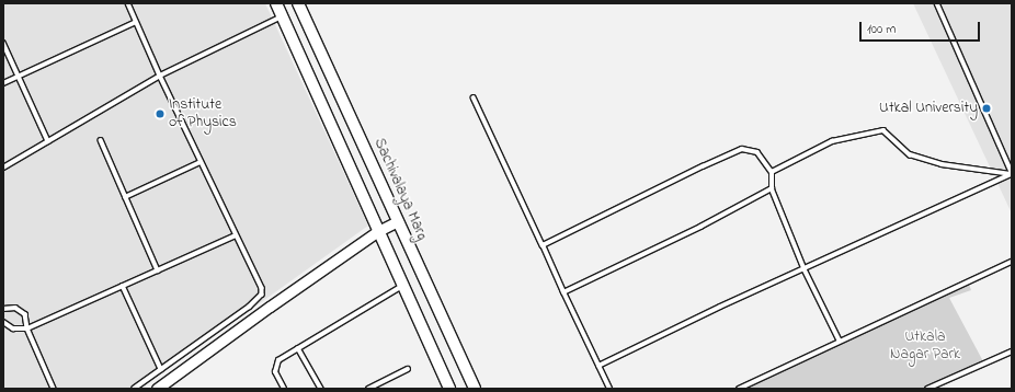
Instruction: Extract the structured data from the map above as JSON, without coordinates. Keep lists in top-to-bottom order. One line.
{"streets":{"main road":["Sachivalaya Marg"]},"parks":["Utkala Nagar Park"],"places":["Utkal University","Institute of Physics"],"scale_bar":"100 m"}
